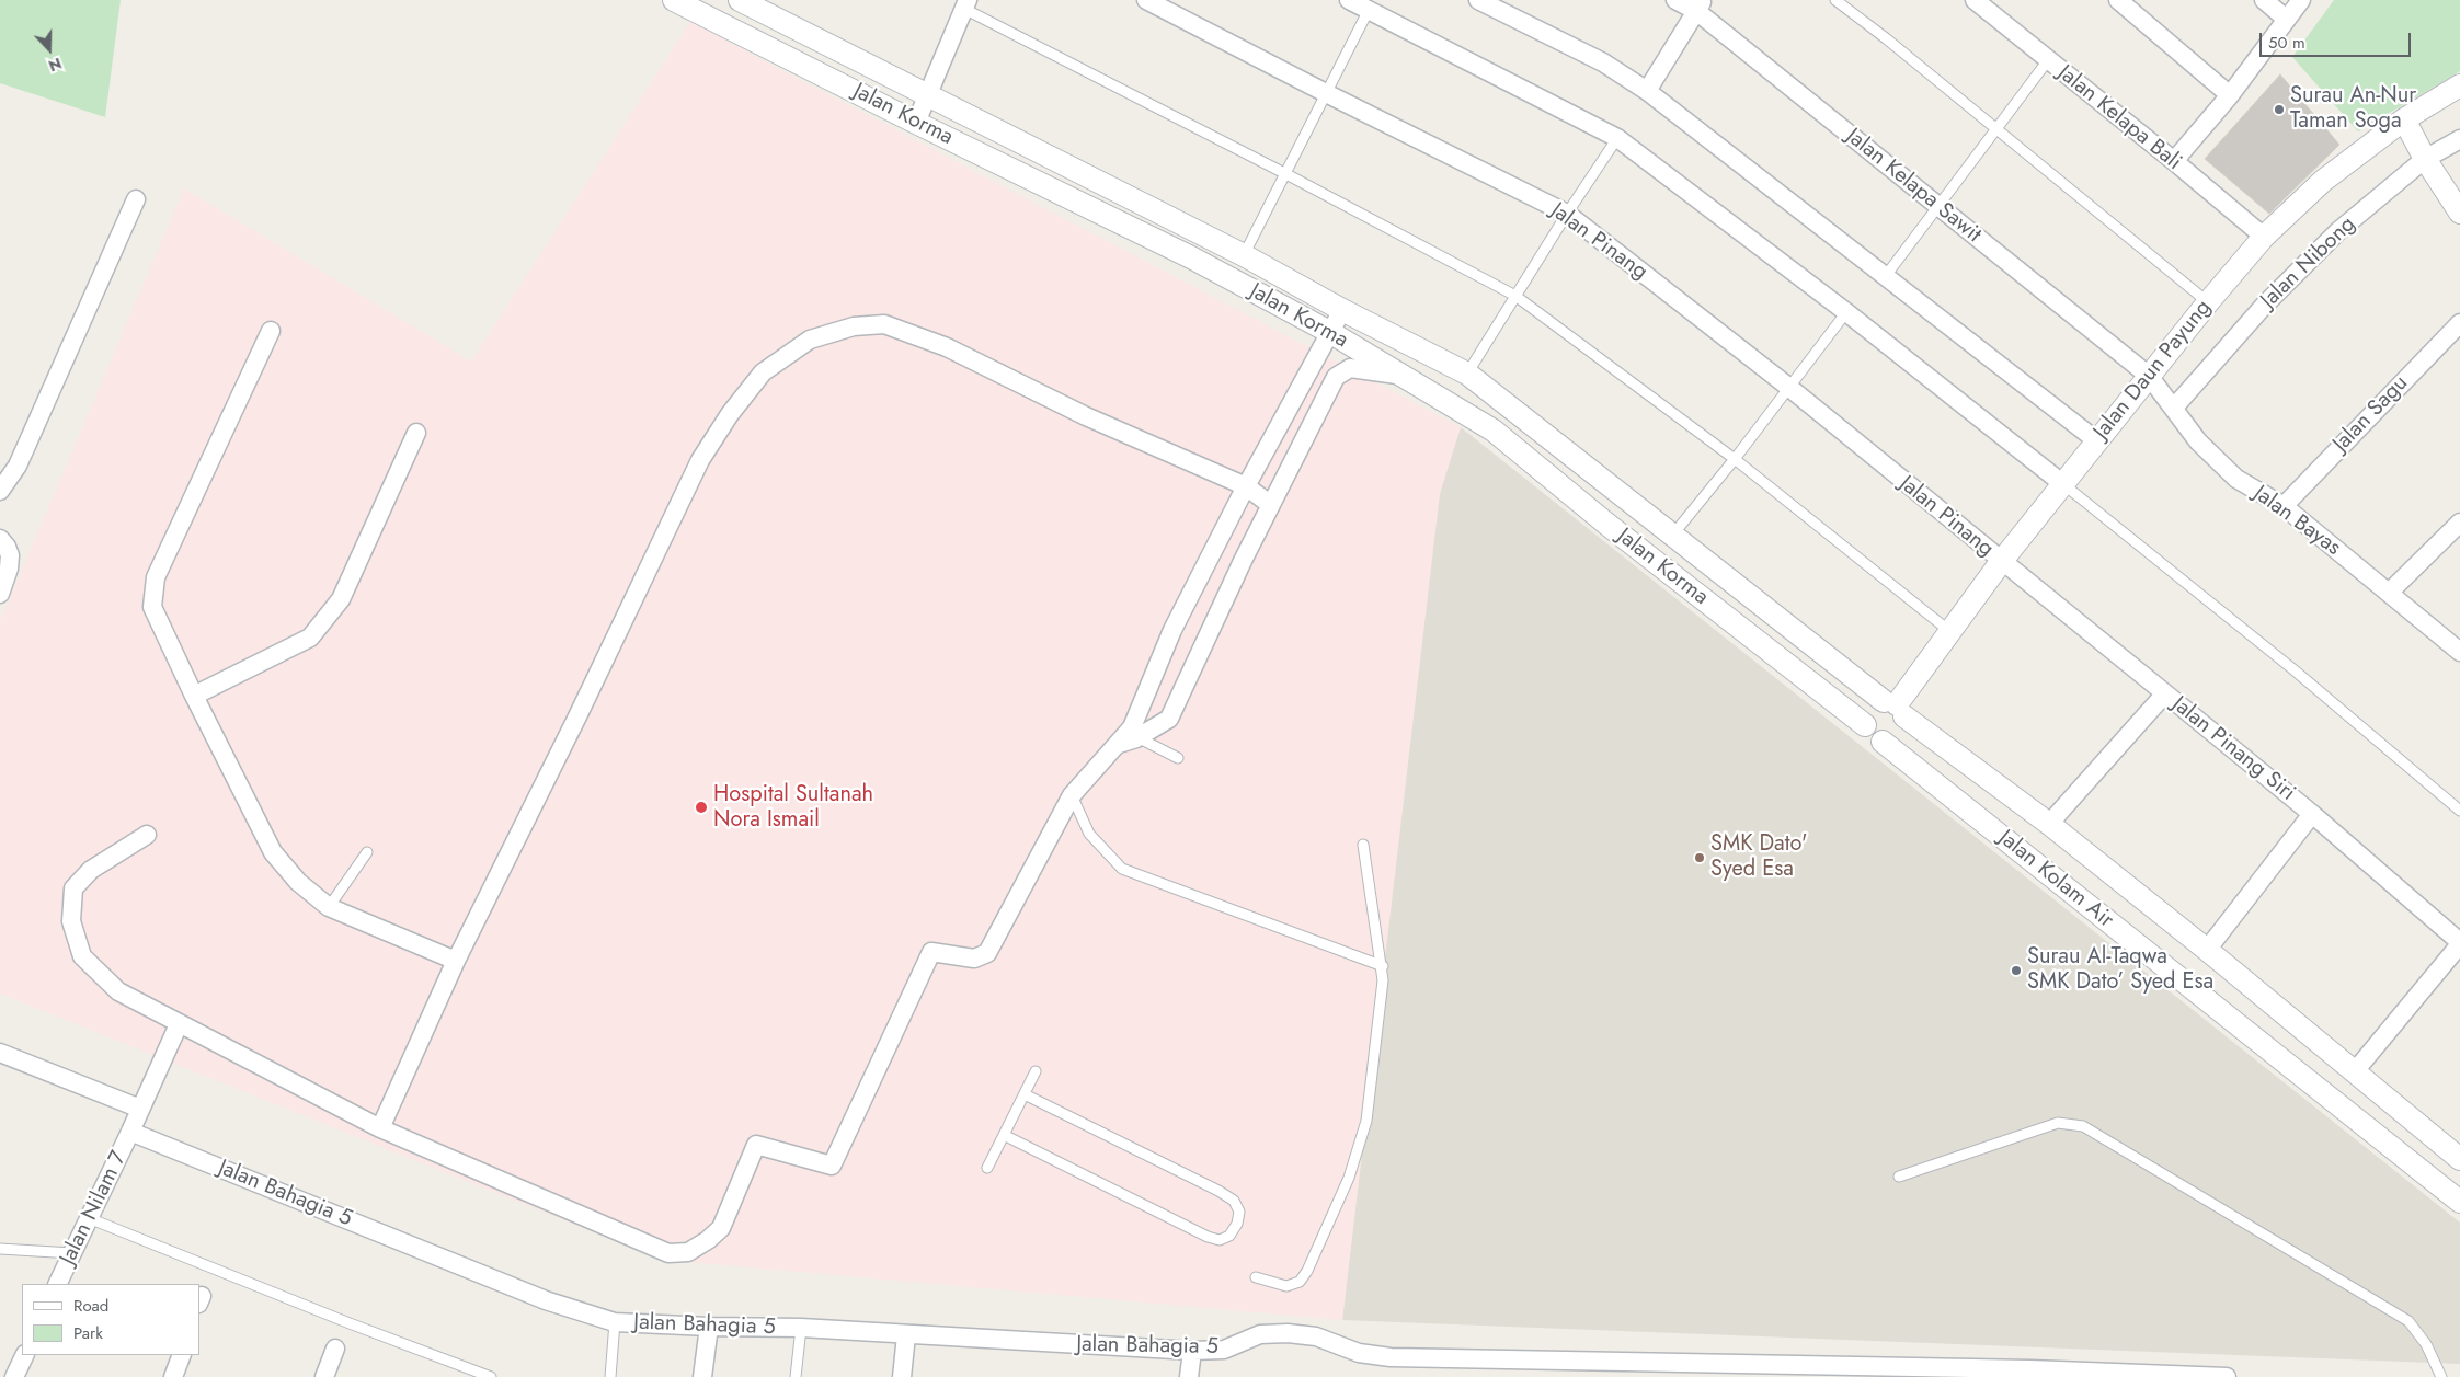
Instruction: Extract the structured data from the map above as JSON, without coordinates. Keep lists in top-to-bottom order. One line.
{"streets":{"street":["Jalan Korma","Jalan Kelapa Bali","Jalan Kelapa Sawit","Jalan Pinang","Jalan Nibong","Jalan Daun Payung","Jalan Sagu","Jalan Bayas","Jalan Pinang Siri","Jalan Kolam Air","Jalan Bahagia 5","Jalan Nilam 7"]},"crossings":[["Jalan Korma","Jalan Daun Payung"],["Jalan Korma","Jalan Kolam Air"],["Jalan Kelapa Bali","Jalan Daun Payung"],["Jalan Kelapa Sawit","Jalan Daun Payung"],["Jalan Kelapa Sawit","Jalan Bayas"],["Jalan Pinang","Jalan Daun Payung"],["Jalan Pinang","Jalan Pinang Siri"],["Jalan Nibong","Jalan Bayas"],["Jalan Daun Payung","Jalan Bayas"],["Jalan Daun Payung","Jalan Pinang Siri"],["Jalan Daun Payung","Jalan Kolam Air"],["Jalan Sagu","Jalan Bayas"],["Jalan Pinang Siri","Jalan Kolam Air"],["Jalan Bahagia 5","Jalan Nilam 7"]],"places":["Surau An-Nur Taman Soga","Hospital Sultanah Nora Ismail","SMK Dato' Syed Esa","Surau Al-Taqwa SMK Dato’ Syed Esa"],"legend":["Road","Park"],"scale_bar":"50 m","north":"bottom"}
